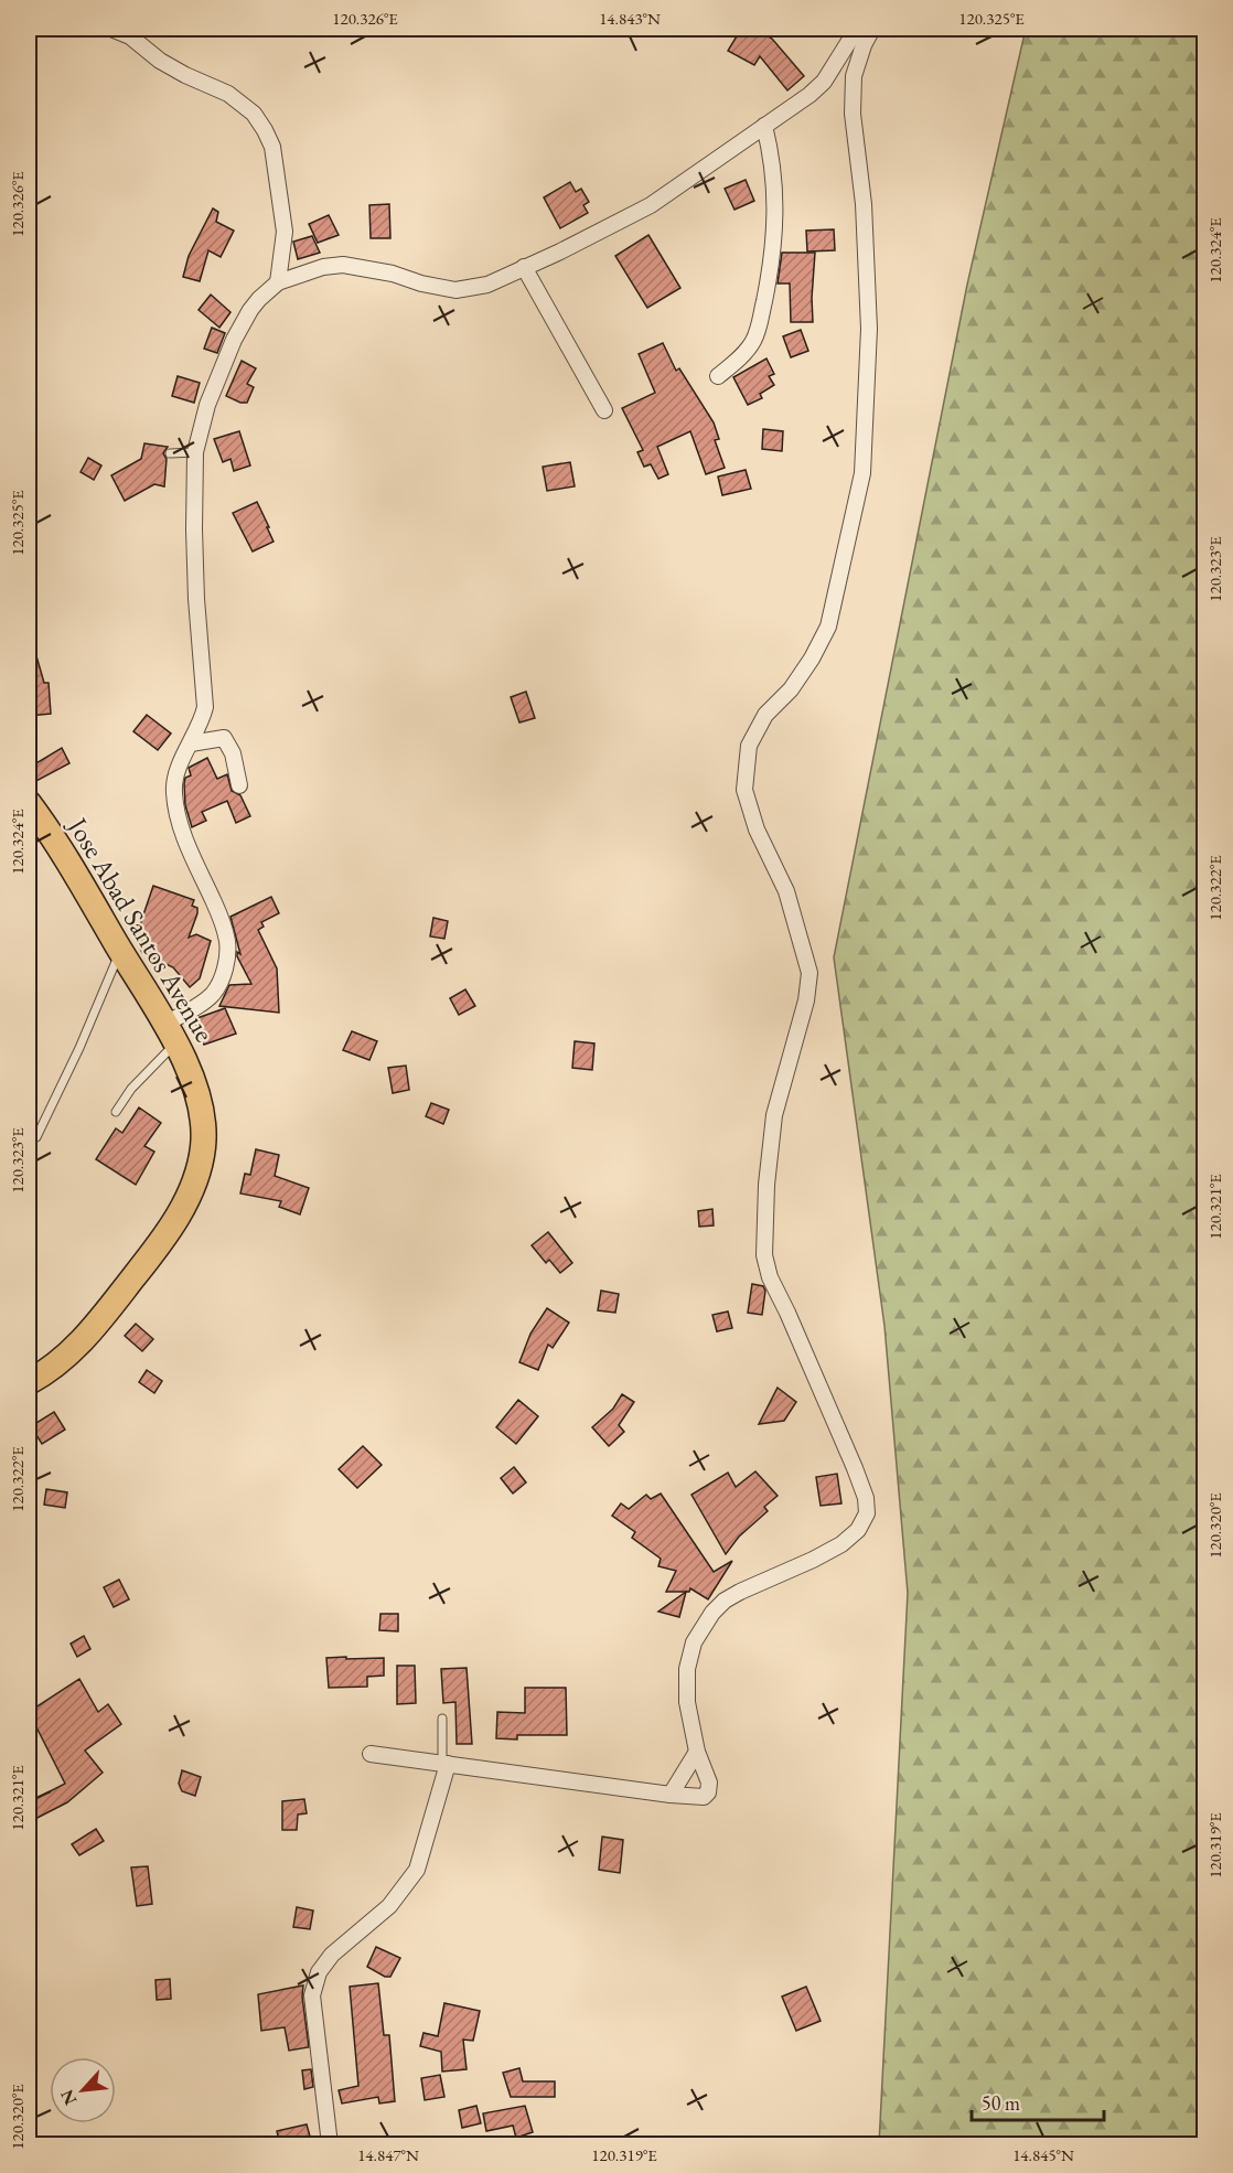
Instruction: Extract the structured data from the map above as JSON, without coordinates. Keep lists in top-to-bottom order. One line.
{"streets":{"highway":["Jose Abad Santos Avenue"]},"scale_bar":"50 m","north":"bottom left","coordinates":["120.326°E","14.843°N","120.325°E","120.324°E","120.323°E","120.322°E","120.321°E","120.320°E","120.319°E","14.847°N","14.845°N"]}
